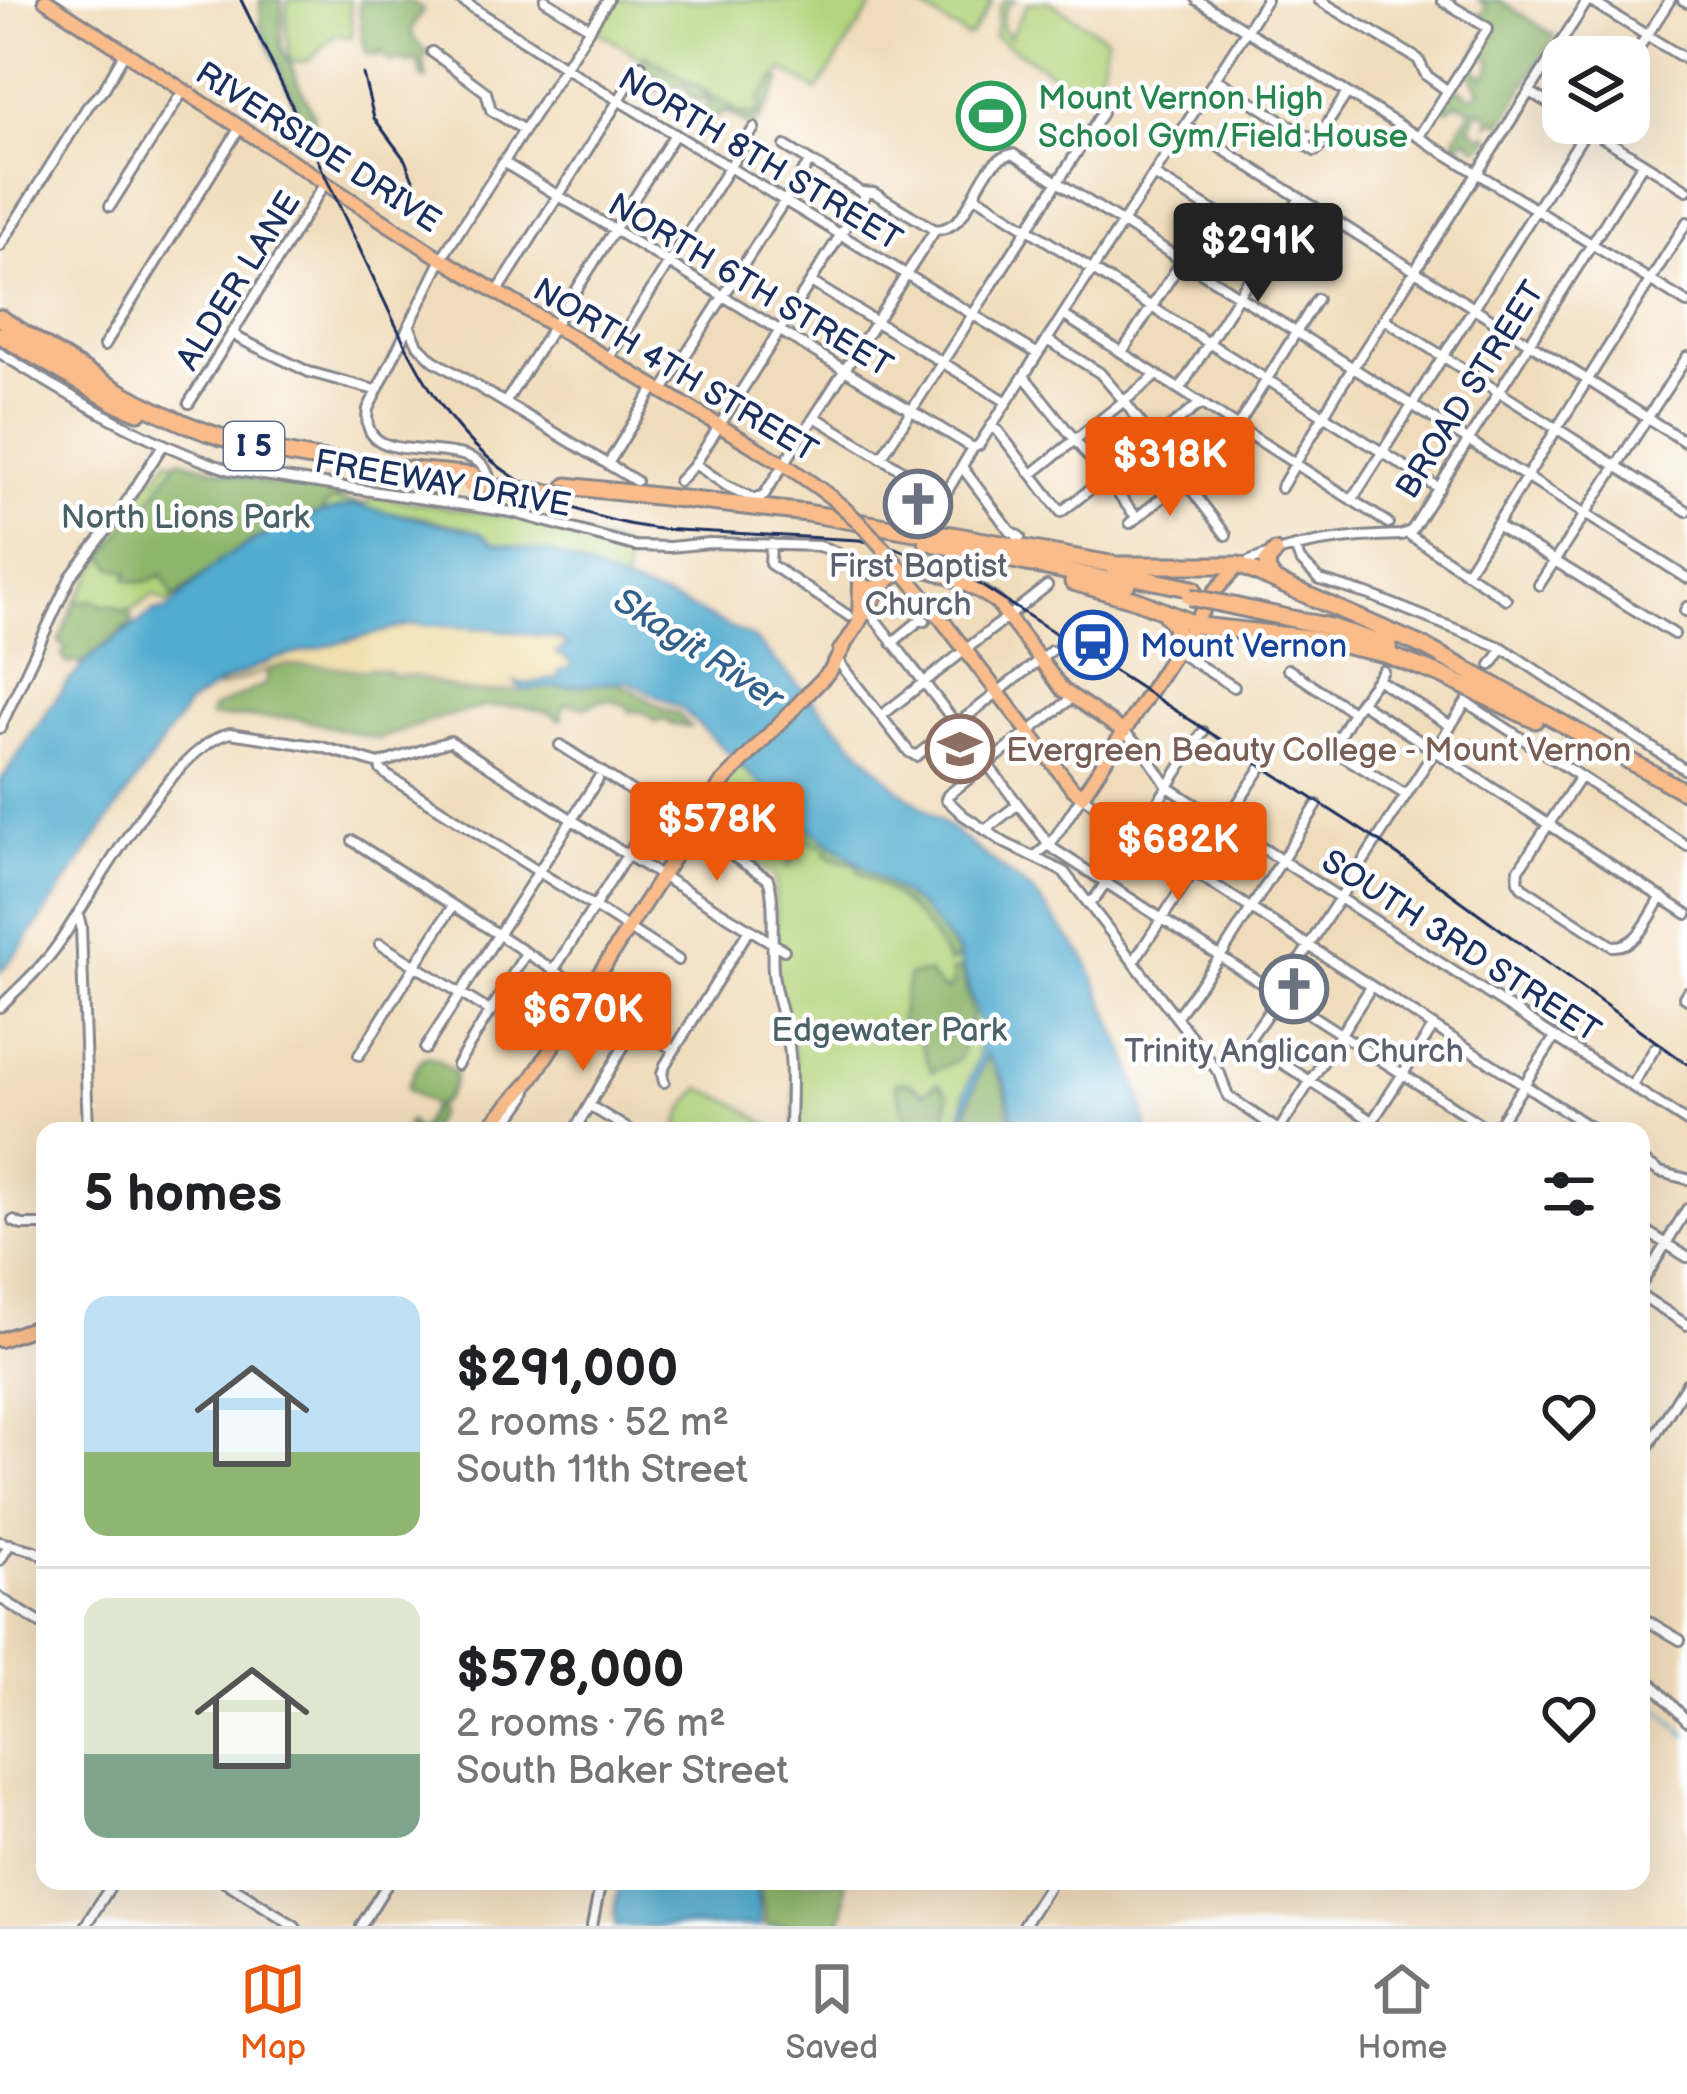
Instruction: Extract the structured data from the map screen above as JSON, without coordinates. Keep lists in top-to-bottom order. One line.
{"streets":{"highway":["I 5"],"main road":["RIVERSIDE DRIVE","NORTH 4TH STREET","BROAD STREET","SOUTH 3RD STREET"],"street":["NORTH 8TH STREET","ALDER LANE","NORTH 6TH STREET","FREEWAY DRIVE"]},"crossings":[["RIVERSIDE DRIVE","ALDER LANE"],["RIVERSIDE DRIVE","NORTH 4TH STREET"],["NORTH 4TH STREET","BROAD STREET"],["BROAD STREET","I 5"],["BROAD STREET","SOUTH 3RD STREET"]],"water":["Skagit River"],"parks":["North Lions Park","Edgewater Park"],"places":{"sports":["Mount Vernon High School Gym/Field House"],"church":["First Baptist Church","Trinity Anglican Church"],"station":["Mount Vernon"],"school or university":["Evergreen Beauty College - Mount Vernon"]},"page":{"price":["$291K","$318K","$578K","$682K","$670K"],"heading":"5 homes","list":[{"name":"$291,000","note":"2 rooms · 52 m² · South 11th Street"},{"name":"$578,000","note":"2 rooms · 76 m² · South Baker Street"}],"tabs":["Map","Saved","Home"]}}
